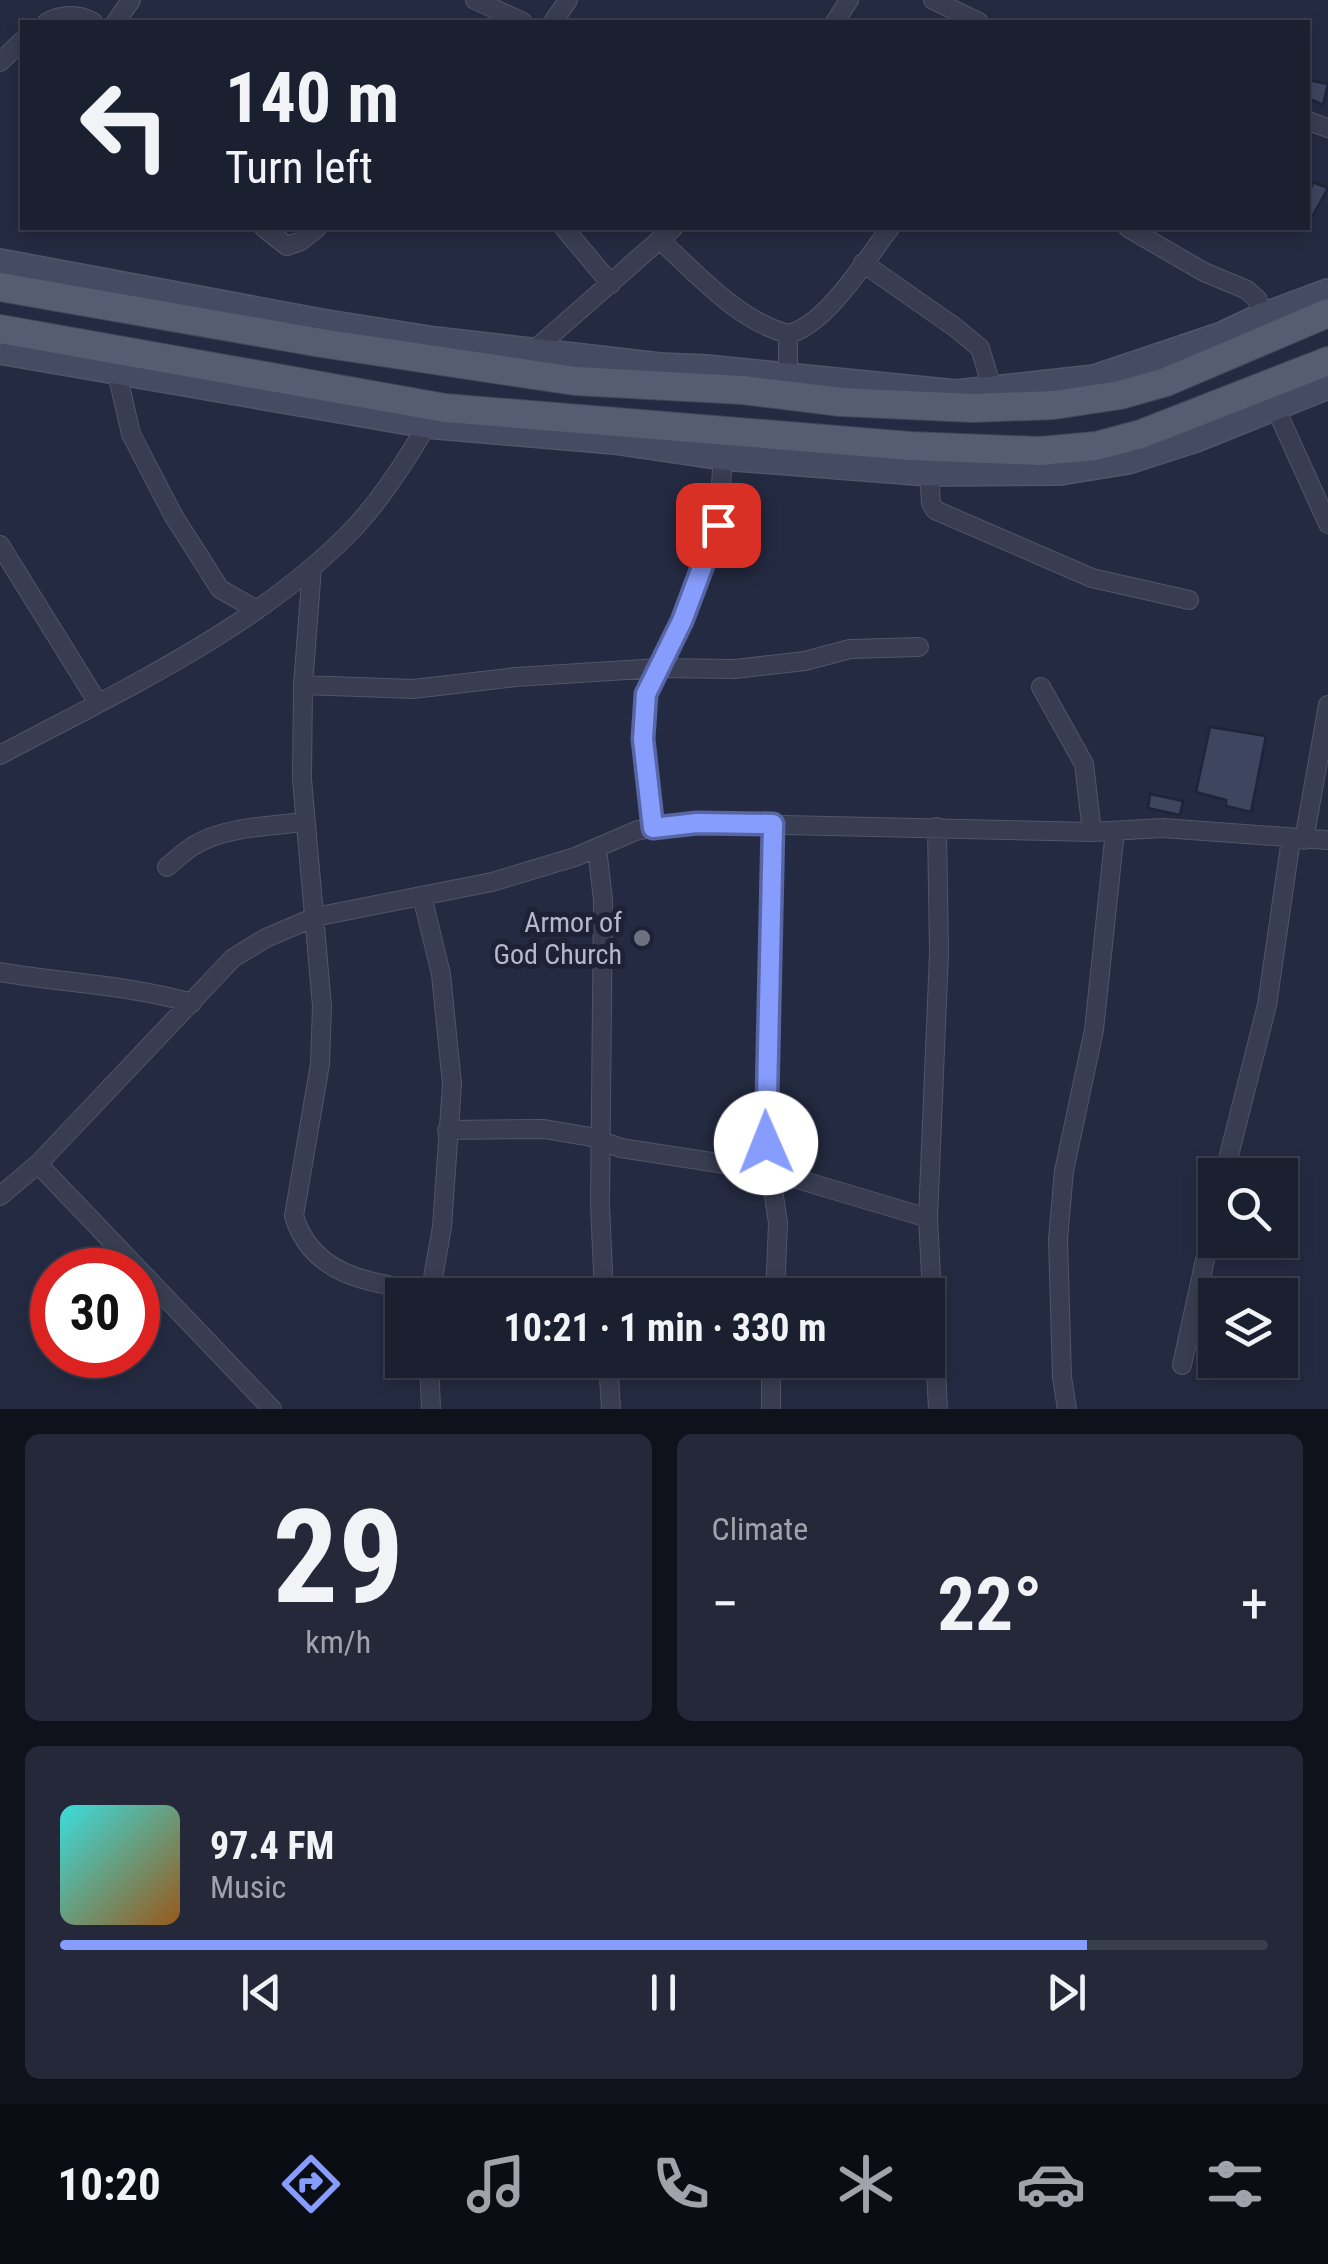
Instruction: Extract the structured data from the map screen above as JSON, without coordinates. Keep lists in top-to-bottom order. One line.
{"places":["Armor of God Church"],"page":{"turn":["140 m","Turn left"],"limit":"30","trip":"10:21 · 1 min · 330 m","tile":[["29","km/h"],"Climate"],"heat":["−","22°","+"],"song":["97.4 FM","Music"],"tabs":"10:20"}}
